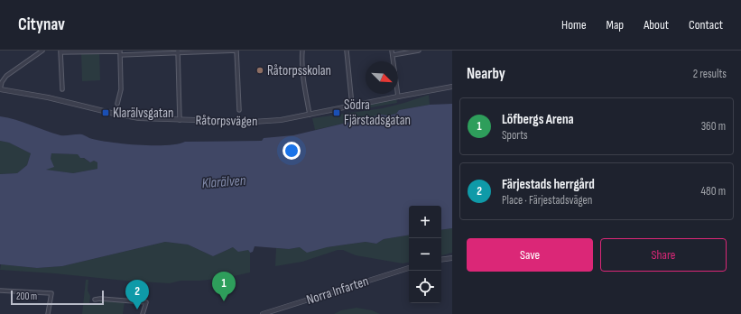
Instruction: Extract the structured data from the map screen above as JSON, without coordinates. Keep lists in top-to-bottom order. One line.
{"streets":{"street":["Råtorpsvägen","Norra Infarten"]},"water":["Klarälven"],"places":{"other":["Råtorpsskolan"],"transit":["Klarälvsgatan","Södra Fjärstadsgatan"]},"scale_bar":"200 m","north":"bottom right","page":{"header":"Citynav","nav":["Home","Map","About","Contact"],"heading":["Nearby","2 results"],"list":[{"mark":"1","name":"Löfbergs Arena","note":"Sports","value":"360 m"},{"mark":"2","name":"Färjestads herrgård","note":"Place · Färjestadsvägen","value":"480 m"}],"map_buttons":["+","−"],"buttons":["Save","Share"],"pins":["1","2"],"scale":"200 m"}}
